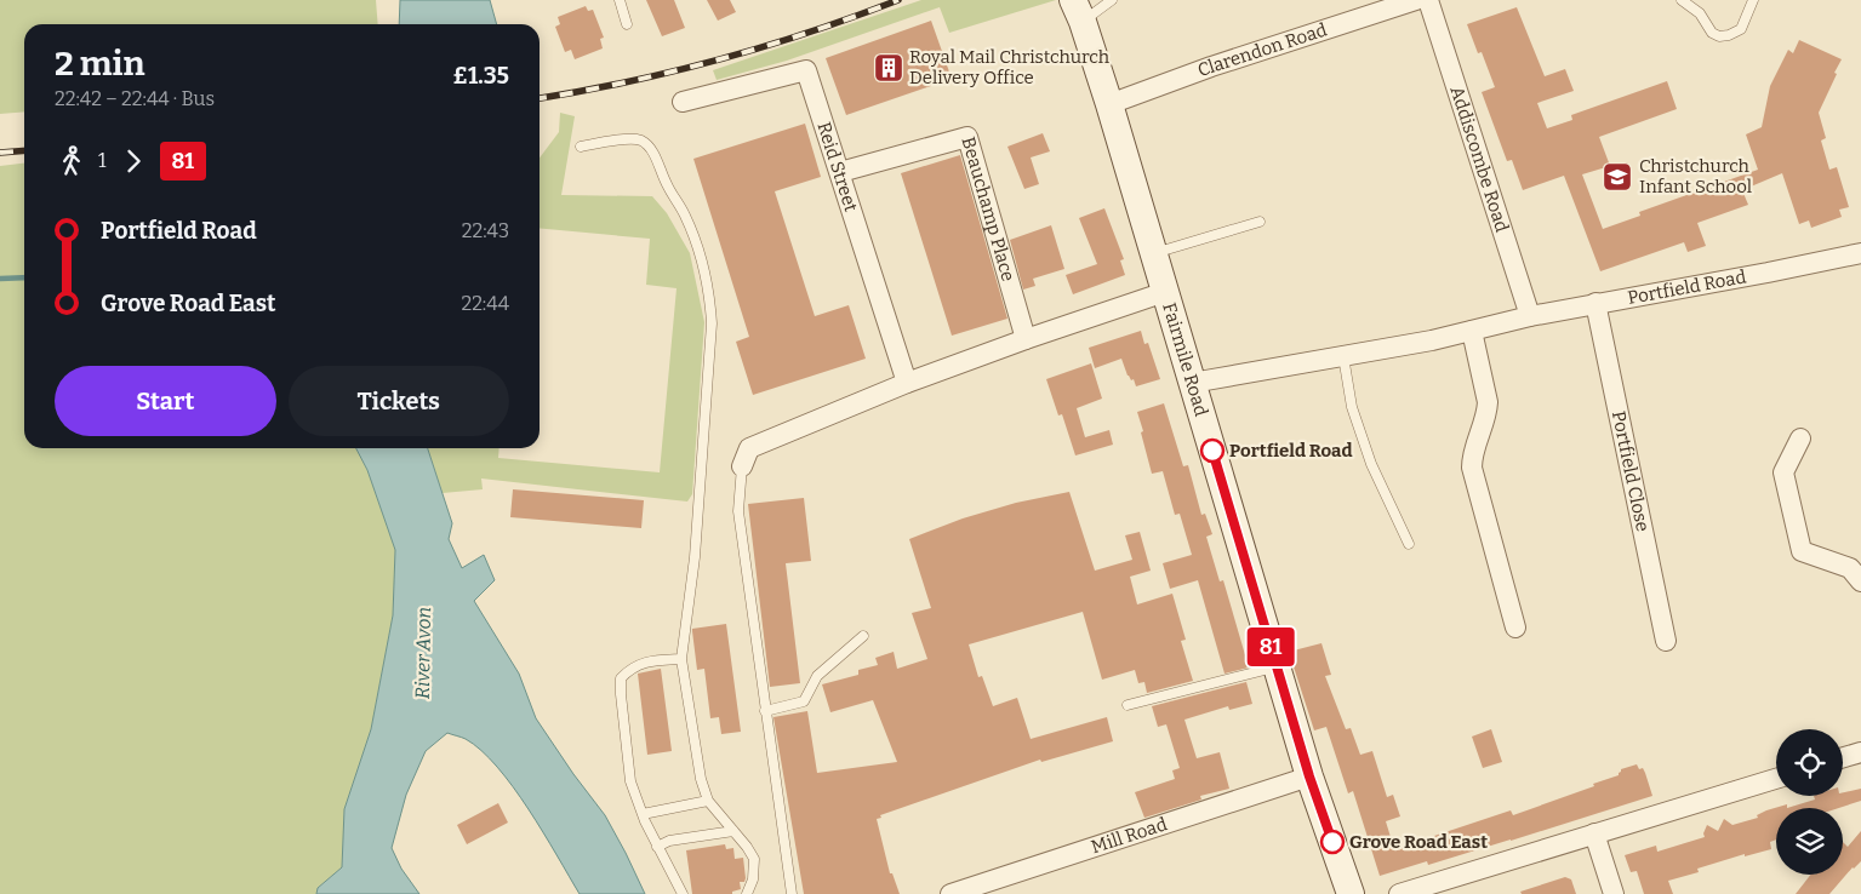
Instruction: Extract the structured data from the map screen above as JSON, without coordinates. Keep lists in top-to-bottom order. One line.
{"streets":{"main road":["Fairmile Road"],"street":["Clarendon Road","Addiscombe Road","Reid Street","Beauchamp Place","Portfield Road","Portfield Close","Mill Road"]},"crossings":[["Clarendon Road","Fairmile Road"],["Addiscombe Road","Portfield Road"],["Reid Street","Beauchamp Place"],["Portfield Road","Fairmile Road"],["Portfield Road","Portfield Close"],["Fairmile Road","Mill Road"]],"water":["River Avon"],"places":{"building":["Royal Mail Christchurch Delivery Office"],"school or university":["Christchurch Infant School"],"other":["Portfield Road","Grove Road East"]},"lines":["bus line 81"],"page":{"on_map":"81","heading":["2 min","22:42 – 22:44 · Bus","£1.35"],"legs":["1","81"],"list":[{"name":"Portfield Road","value":"22:43"},{"name":"Grove Road East","value":"22:44"}],"buttons":["Start","Tickets"]}}
